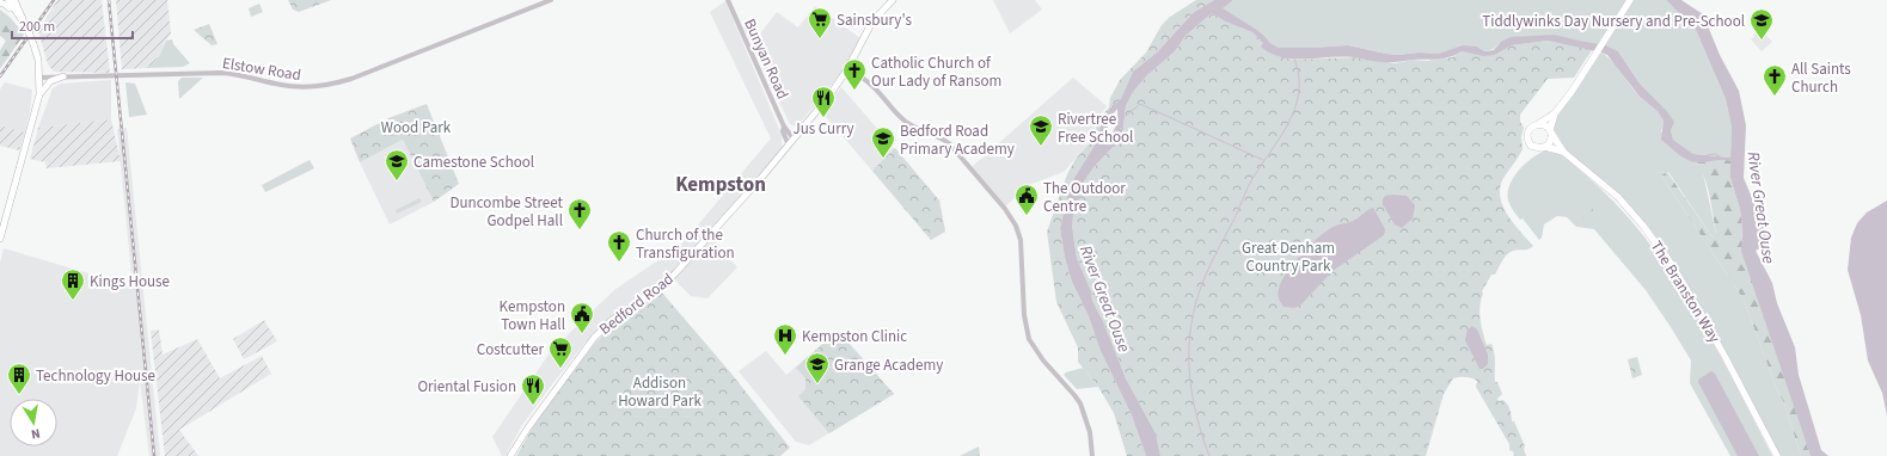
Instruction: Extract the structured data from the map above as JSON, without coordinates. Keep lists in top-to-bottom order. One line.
{"streets":{"highway":["The Branston Way"],"main road":["Bedford Road"],"street":["Bunyan Road","Elstow Road"]},"crossings":[["Bunyan Road","Bedford Road"]],"districts":["Kempston"],"water":["River Great Ouse"],"parks":["Wood Park","Great Denham Country Park","Addison Howard Park"],"places":{"supermarket":["Sainsbury's","Costcutter"],"school or university":["Tiddlywinks Day Nursery and Pre-School","Rivertree Free School","Bedford Road Primary Academy","Camestone School","Grange Academy"],"church":["Catholic Church of Our Lady of Ransom","All Saints Church","Duncombe Street Godpel Hall","Church of the Transfiguration"],"restaurant":["Jus Curry","Oriental Fusion"],"public building":["The Outdoor Centre","Kempston Town Hall"],"building":["Kings House","Technology House"],"hospital":["Kempston Clinic"]},"scale_bar":"200 m","north":"bottom"}
